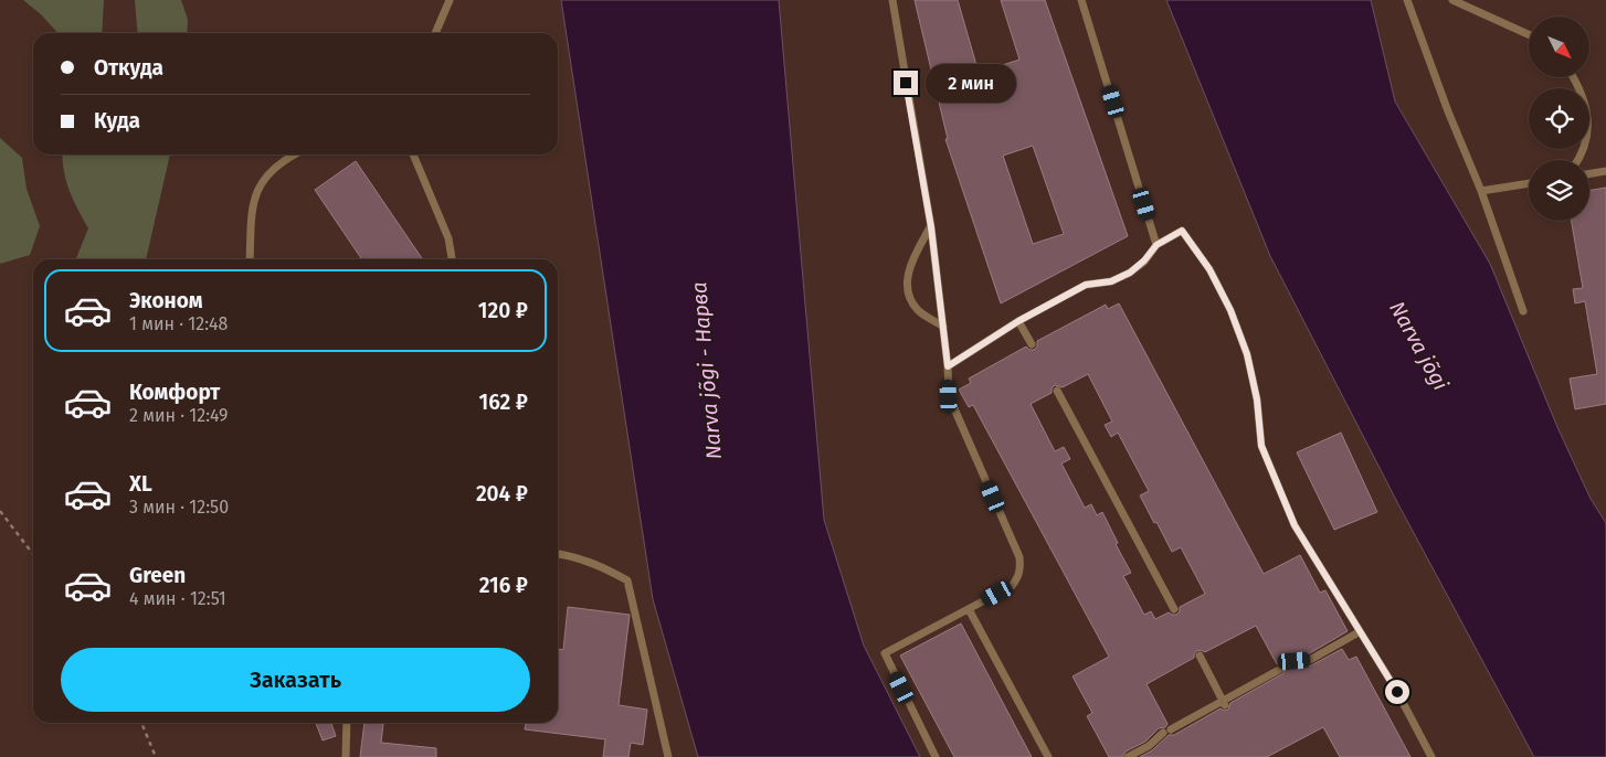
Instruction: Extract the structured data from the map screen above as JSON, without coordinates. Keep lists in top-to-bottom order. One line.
{"water":["Narva jõgi","Narva jõgi - Нарва"],"north":"bottom right","page":{"banner":["Откуда","Куда"],"bubble":"2 мин","list":[{"name":"Эконом","note":"1 мин · 12:48","value":"120 ₽"},{"name":"Комфорт","note":"2 мин · 12:49","value":"162 ₽"},{"name":"XL","note":"3 мин · 12:50","value":"204 ₽"},{"name":"Green","note":"4 мин · 12:51","value":"216 ₽"}],"buttons":"Заказать"}}
